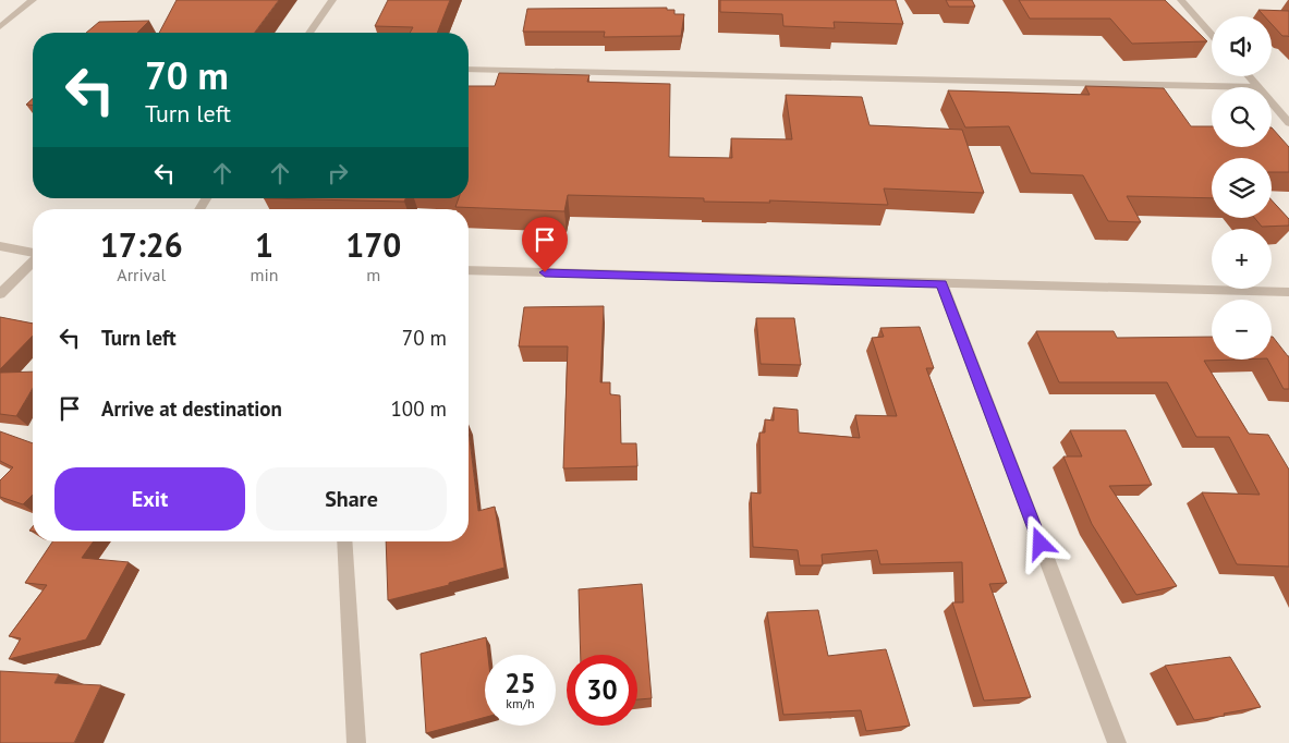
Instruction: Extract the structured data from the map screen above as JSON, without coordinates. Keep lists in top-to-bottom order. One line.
{"page":{"map_buttons":["+","−"],"turn":["70 m","Turn left"],"eta":["17:26","Arrival","1","min","170","m"],"list":[{"name":"Turn left","value":"70 m"},{"name":"Arrive at destination","value":"100 m"}],"buttons":["Exit","Share"],"speed":"25 km/h","limit":"30"}}
